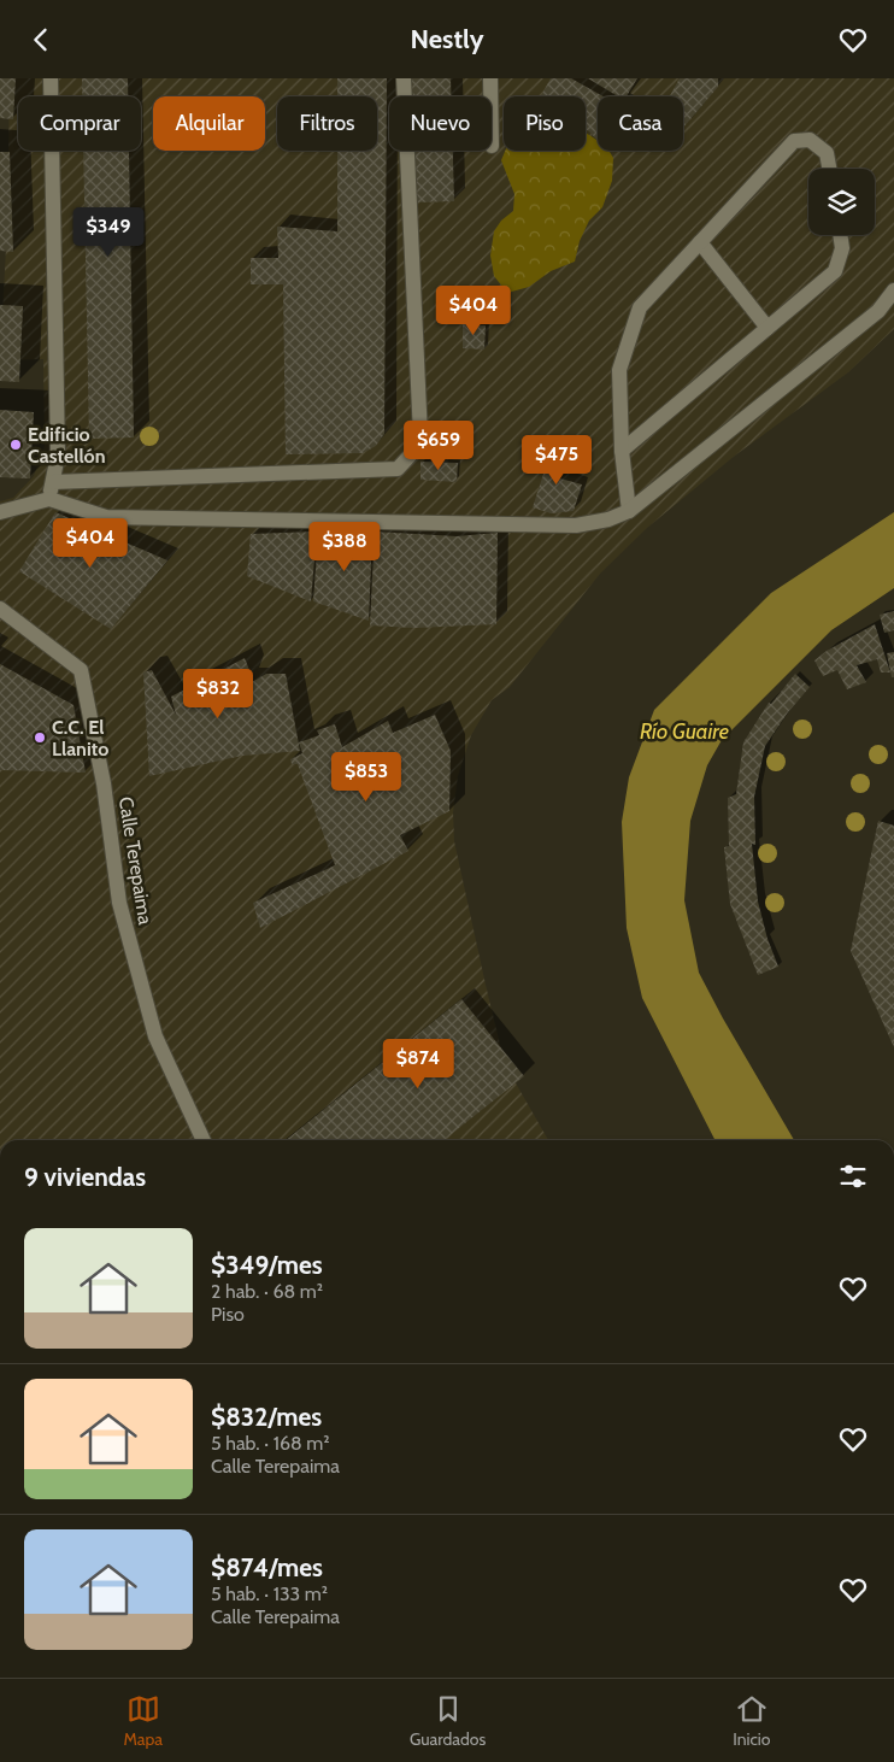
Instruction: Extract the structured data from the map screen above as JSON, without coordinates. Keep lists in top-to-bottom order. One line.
{"streets":{"street":["Calle Terepaima"]},"water":["Río Guaire"],"places":["Edificio Castellón","C.C. El Llanito"],"page":{"header":"Nestly","chip":["Comprar","Alquilar","Filtros","Nuevo","Piso","Casa"],"price":["$349","$404","$659","$475","$404","$388","$832","$853","$874"],"heading":"9 viviendas","list":[{"name":"$349/mes","note":"2 hab. · 68 m² · Piso"},{"name":"$832/mes","note":"5 hab. · 168 m² · Calle Terepaima"},{"name":"$874/mes","note":"5 hab. · 133 m² · Calle Terepaima"}],"tabs":["Mapa","Guardados","Inicio"]}}
